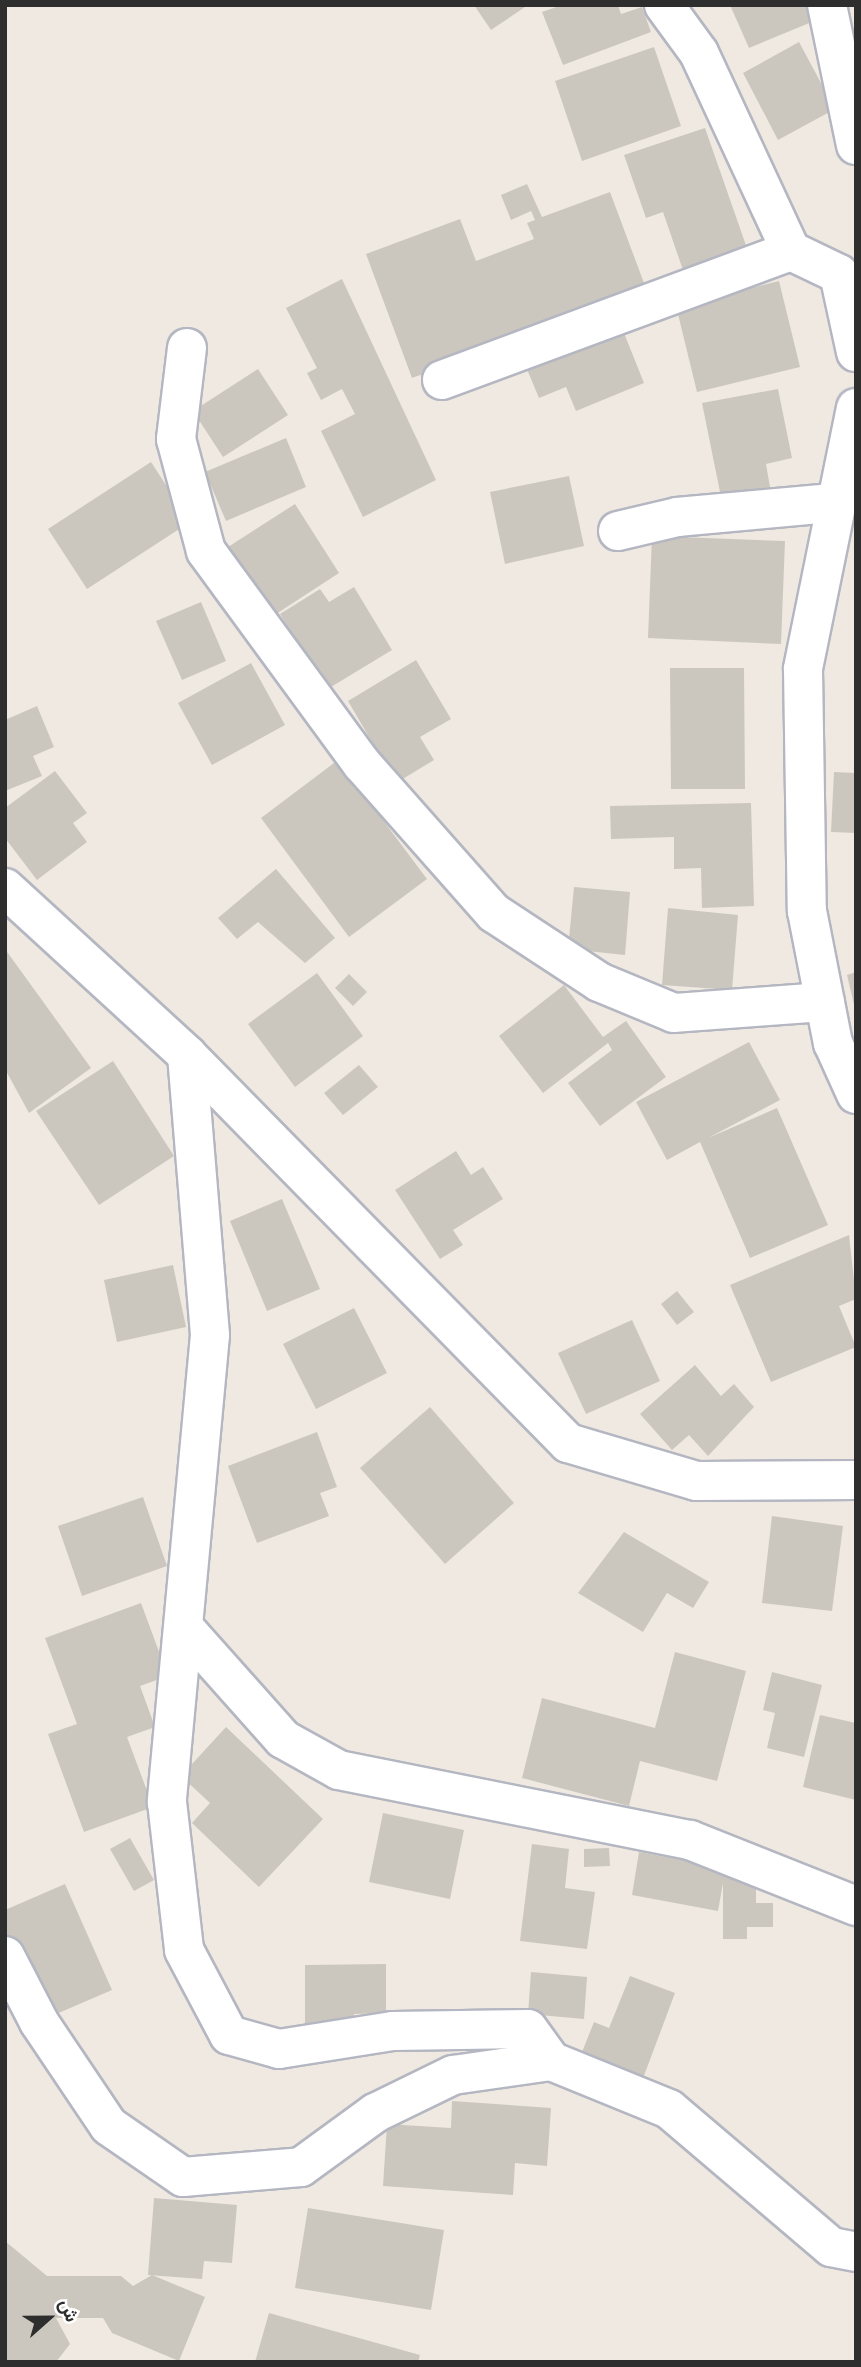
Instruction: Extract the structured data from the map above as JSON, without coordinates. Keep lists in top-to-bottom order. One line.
{"north":"right"}
